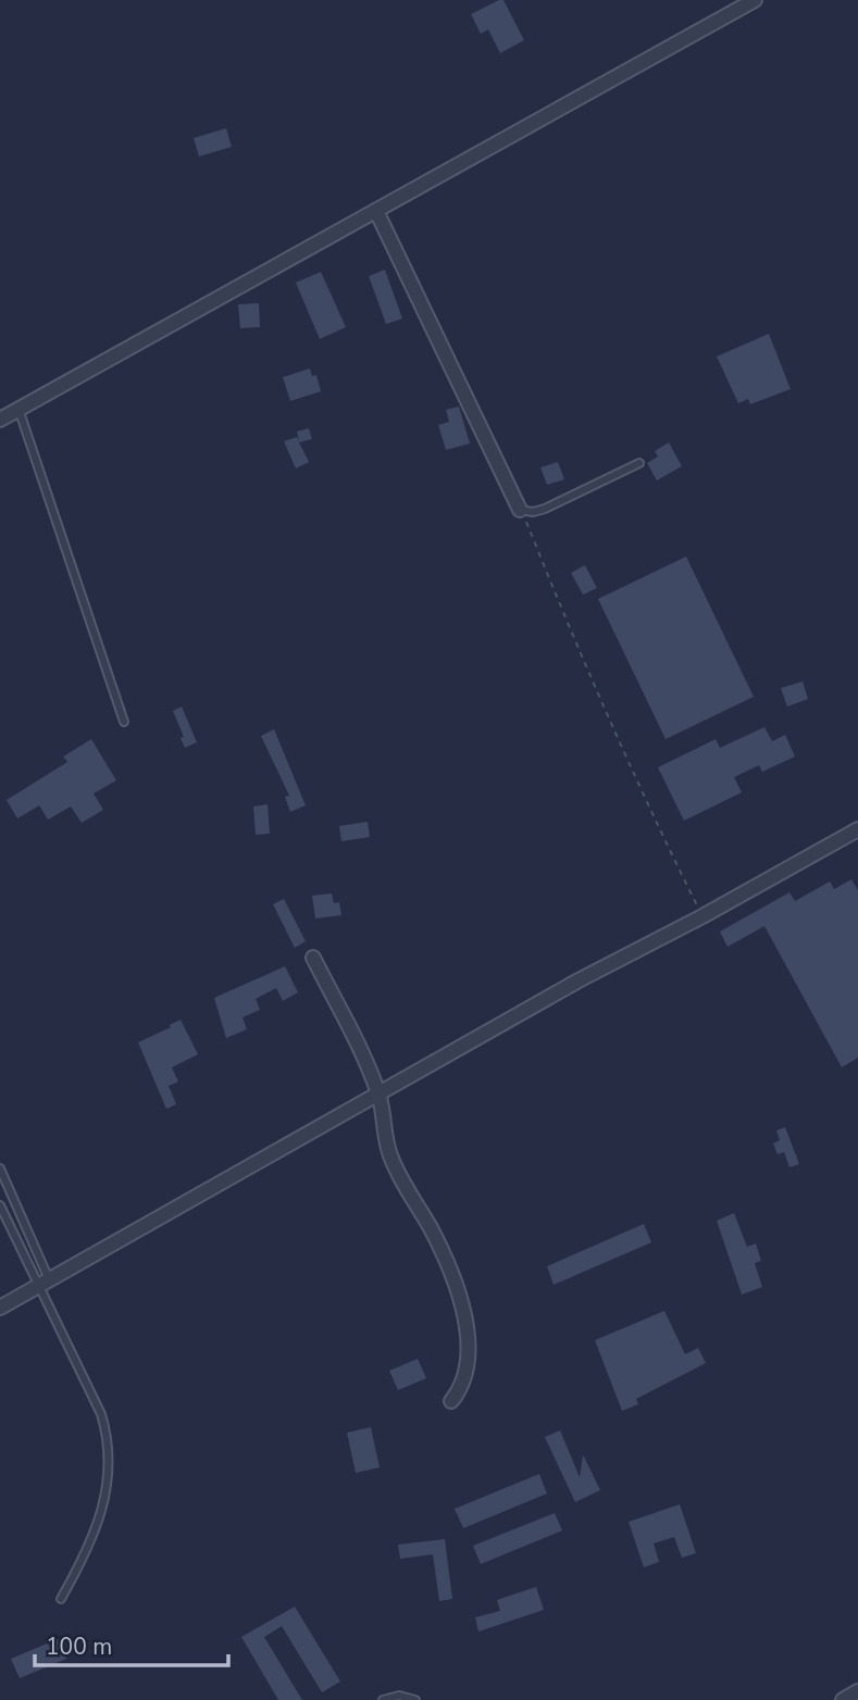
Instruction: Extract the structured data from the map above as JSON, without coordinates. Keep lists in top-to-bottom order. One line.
{"scale_bar":"100 m"}
